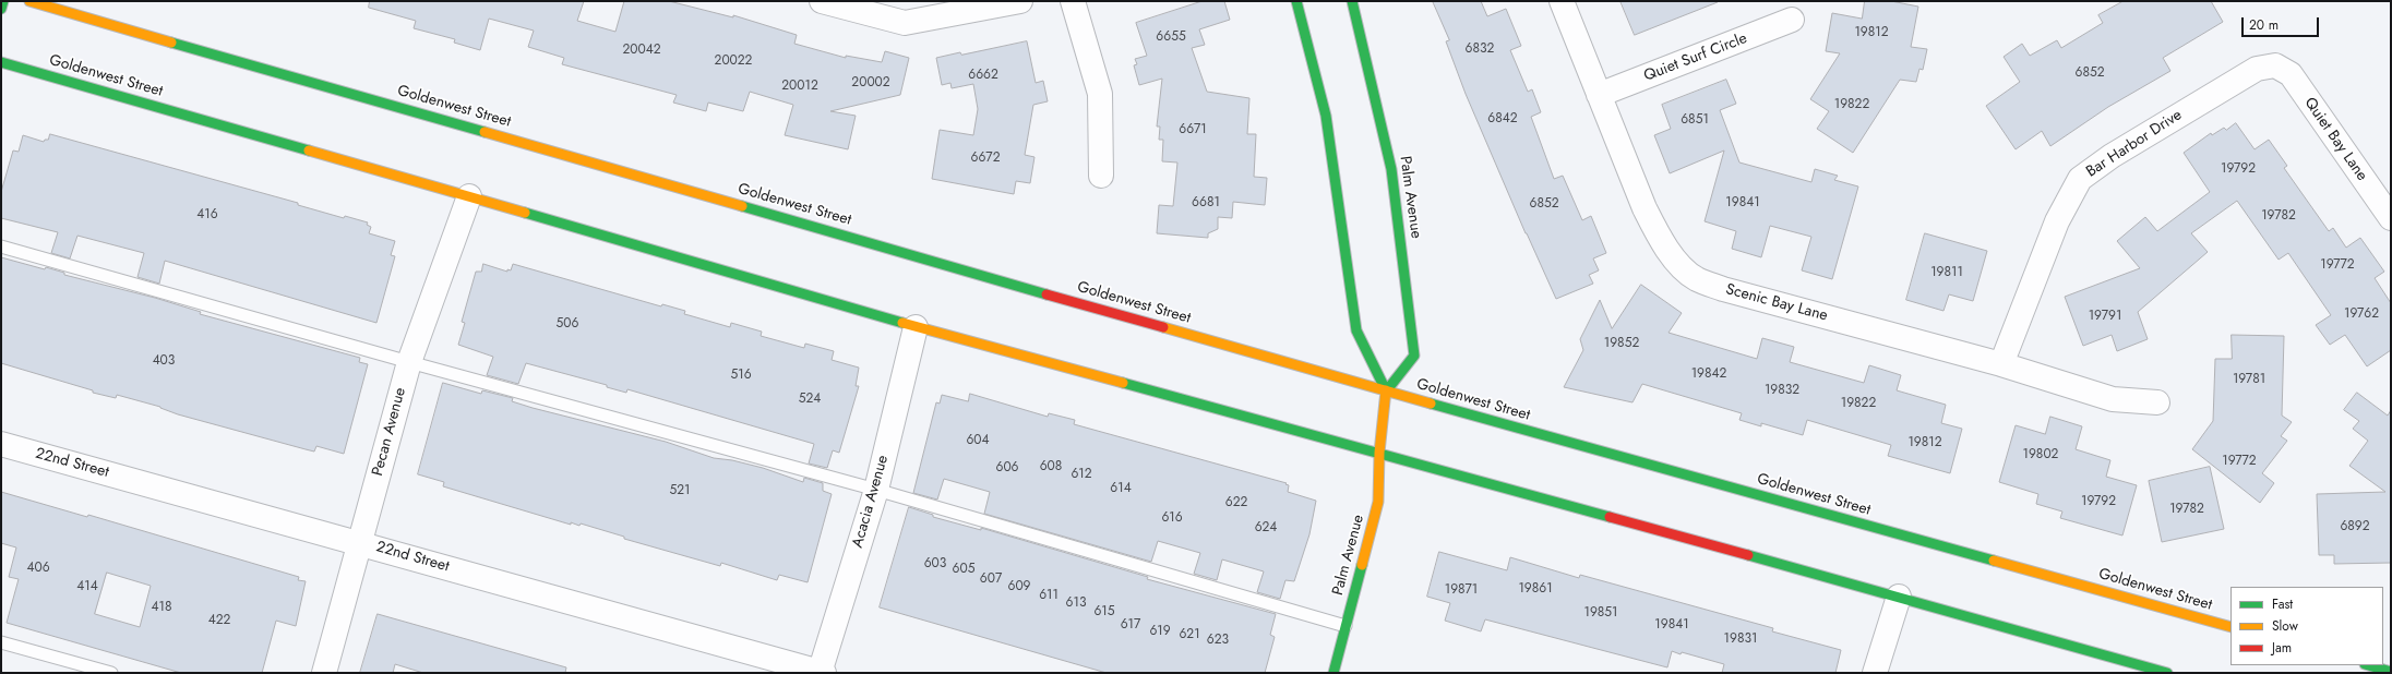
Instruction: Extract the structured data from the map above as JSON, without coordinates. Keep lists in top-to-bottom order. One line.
{"streets":{"main road":["Goldenwest Street","Palm Avenue"],"street":["Quiet Surf Circle","Quiet Bay Lane","Bar Harbor Drive","Scenic Bay Lane","Pecan Avenue","22nd Street","Acacia Avenue"]},"crossings":[["Quiet Surf Circle","Scenic Bay Lane"],["Goldenwest Street","Palm Avenue"],["Goldenwest Street","Pecan Avenue"],["Goldenwest Street","Acacia Avenue"],["Quiet Bay Lane","Bar Harbor Drive"],["Bar Harbor Drive","Scenic Bay Lane"],["Pecan Avenue","22nd Street"],["22nd Street","Acacia Avenue"]],"house_numbers":["19812","6655","6832","20042","20022","6852","6662","20002","20012","19822","6842","6851","6671","6672","19792","6681","19841","6852","416","19782","19772","19811","19762","19791","506","19852","403","19842","516","19781","19832","524","19822","604","19812","19802","19772","608","606","612","614","521","19792","622","19782","616","6892","624","603","406","605","607","414","609","19861","19871","611","613","418","615","19851","422","617","19841","619","621","19831","623"],"legend":["Fast","Slow","Jam"],"scale_bar":"20 m"}
